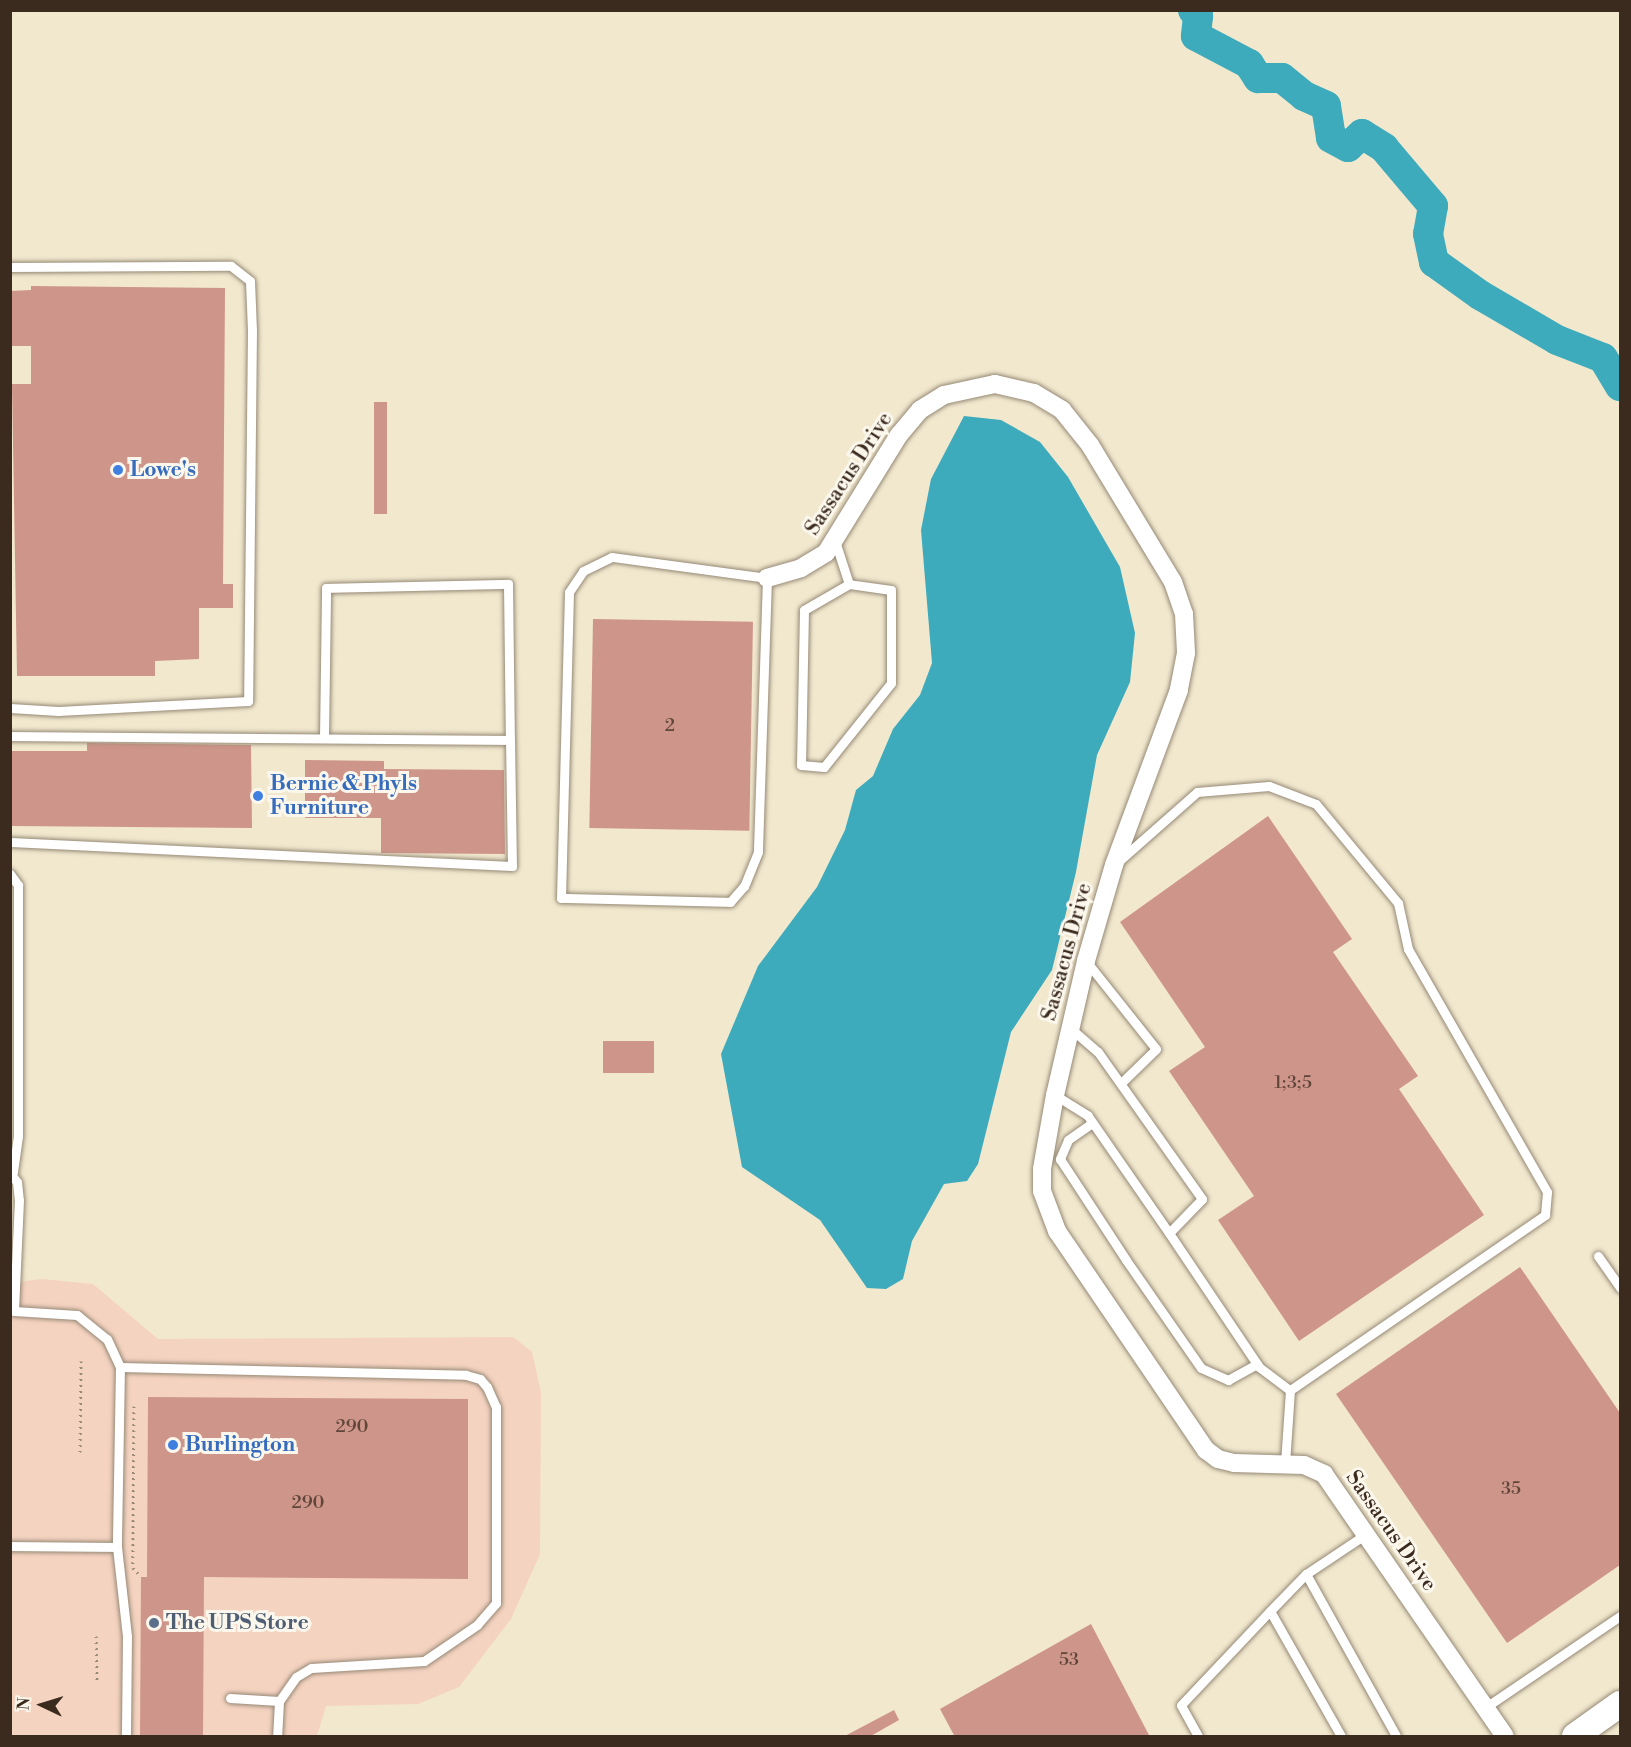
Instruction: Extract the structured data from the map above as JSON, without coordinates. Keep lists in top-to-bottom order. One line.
{"streets":{"street":["Sassacus Drive"]},"places":["Lowe's","Bernie & Phyls Furniture","Burlington","The UPS Store"],"house_numbers":["2","1;3;5","290","35","290","53"],"north":"left"}
